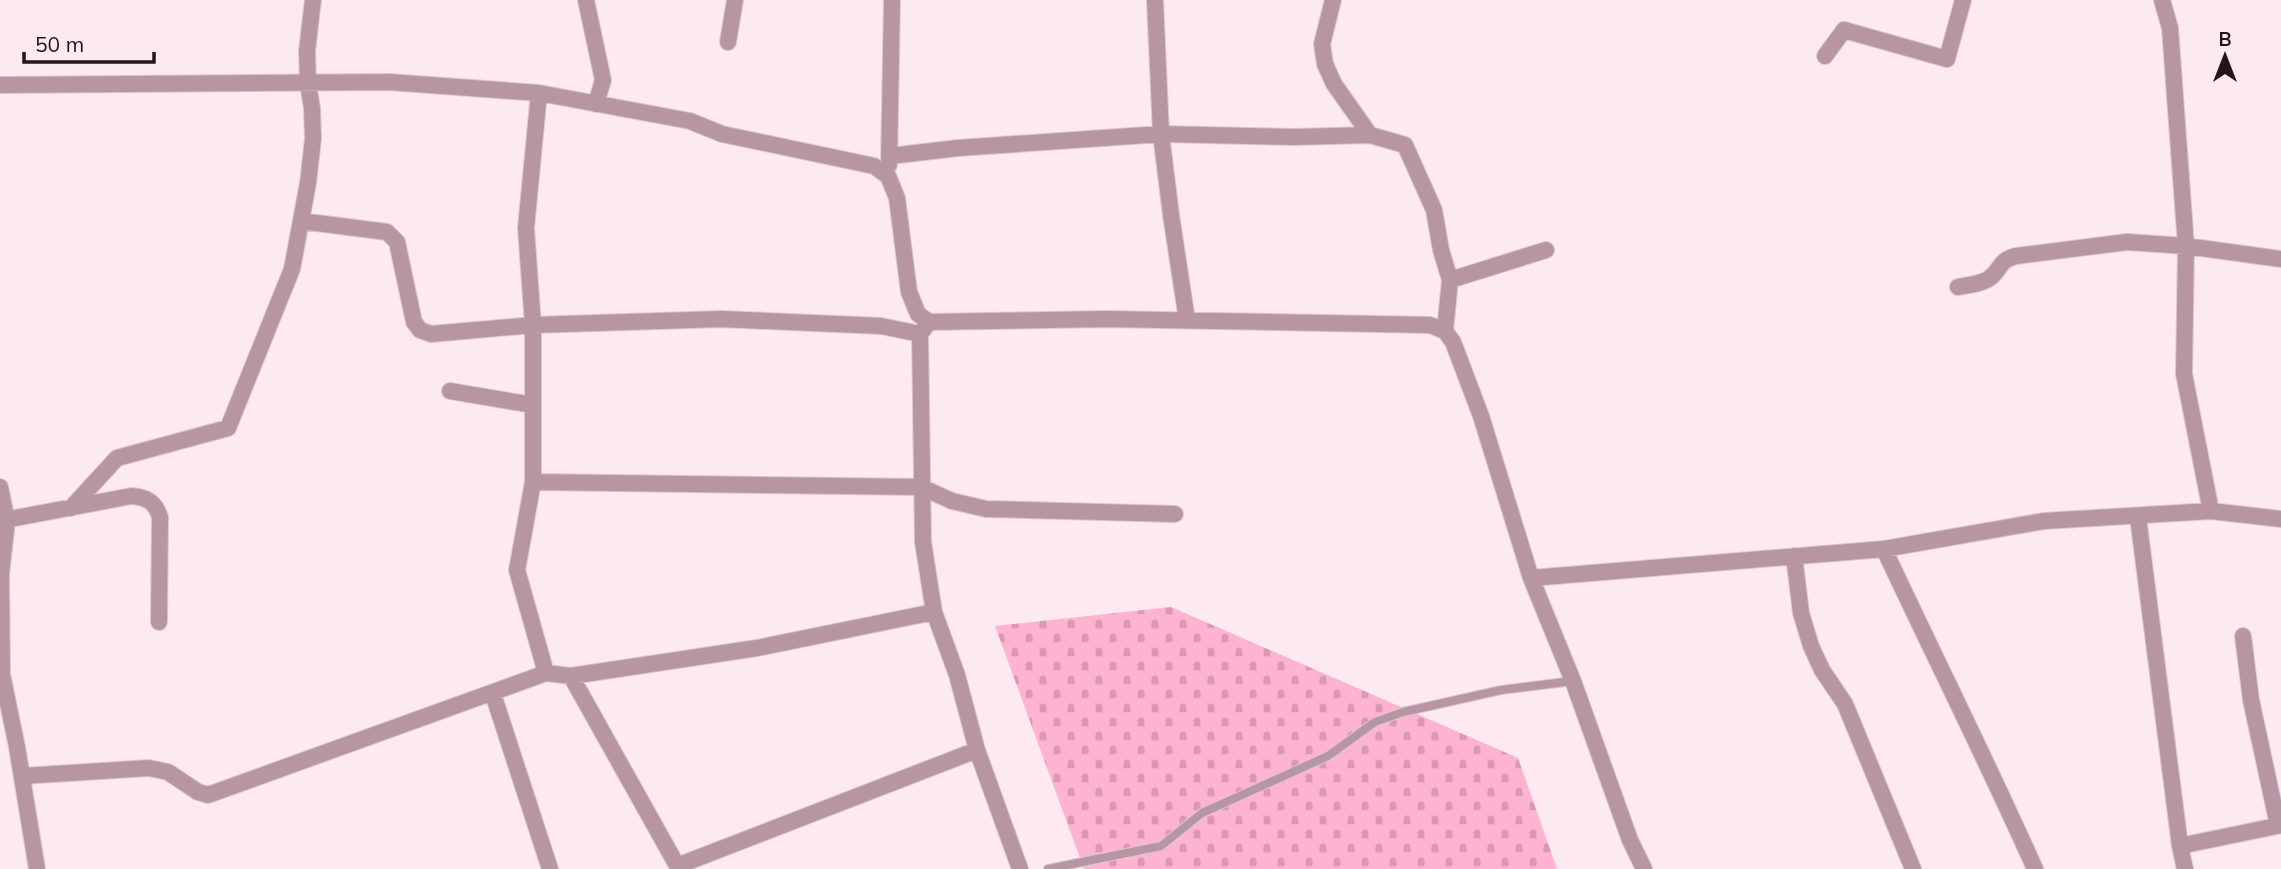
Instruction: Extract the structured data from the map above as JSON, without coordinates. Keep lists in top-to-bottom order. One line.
{"scale_bar":"50 m","north":"top"}
